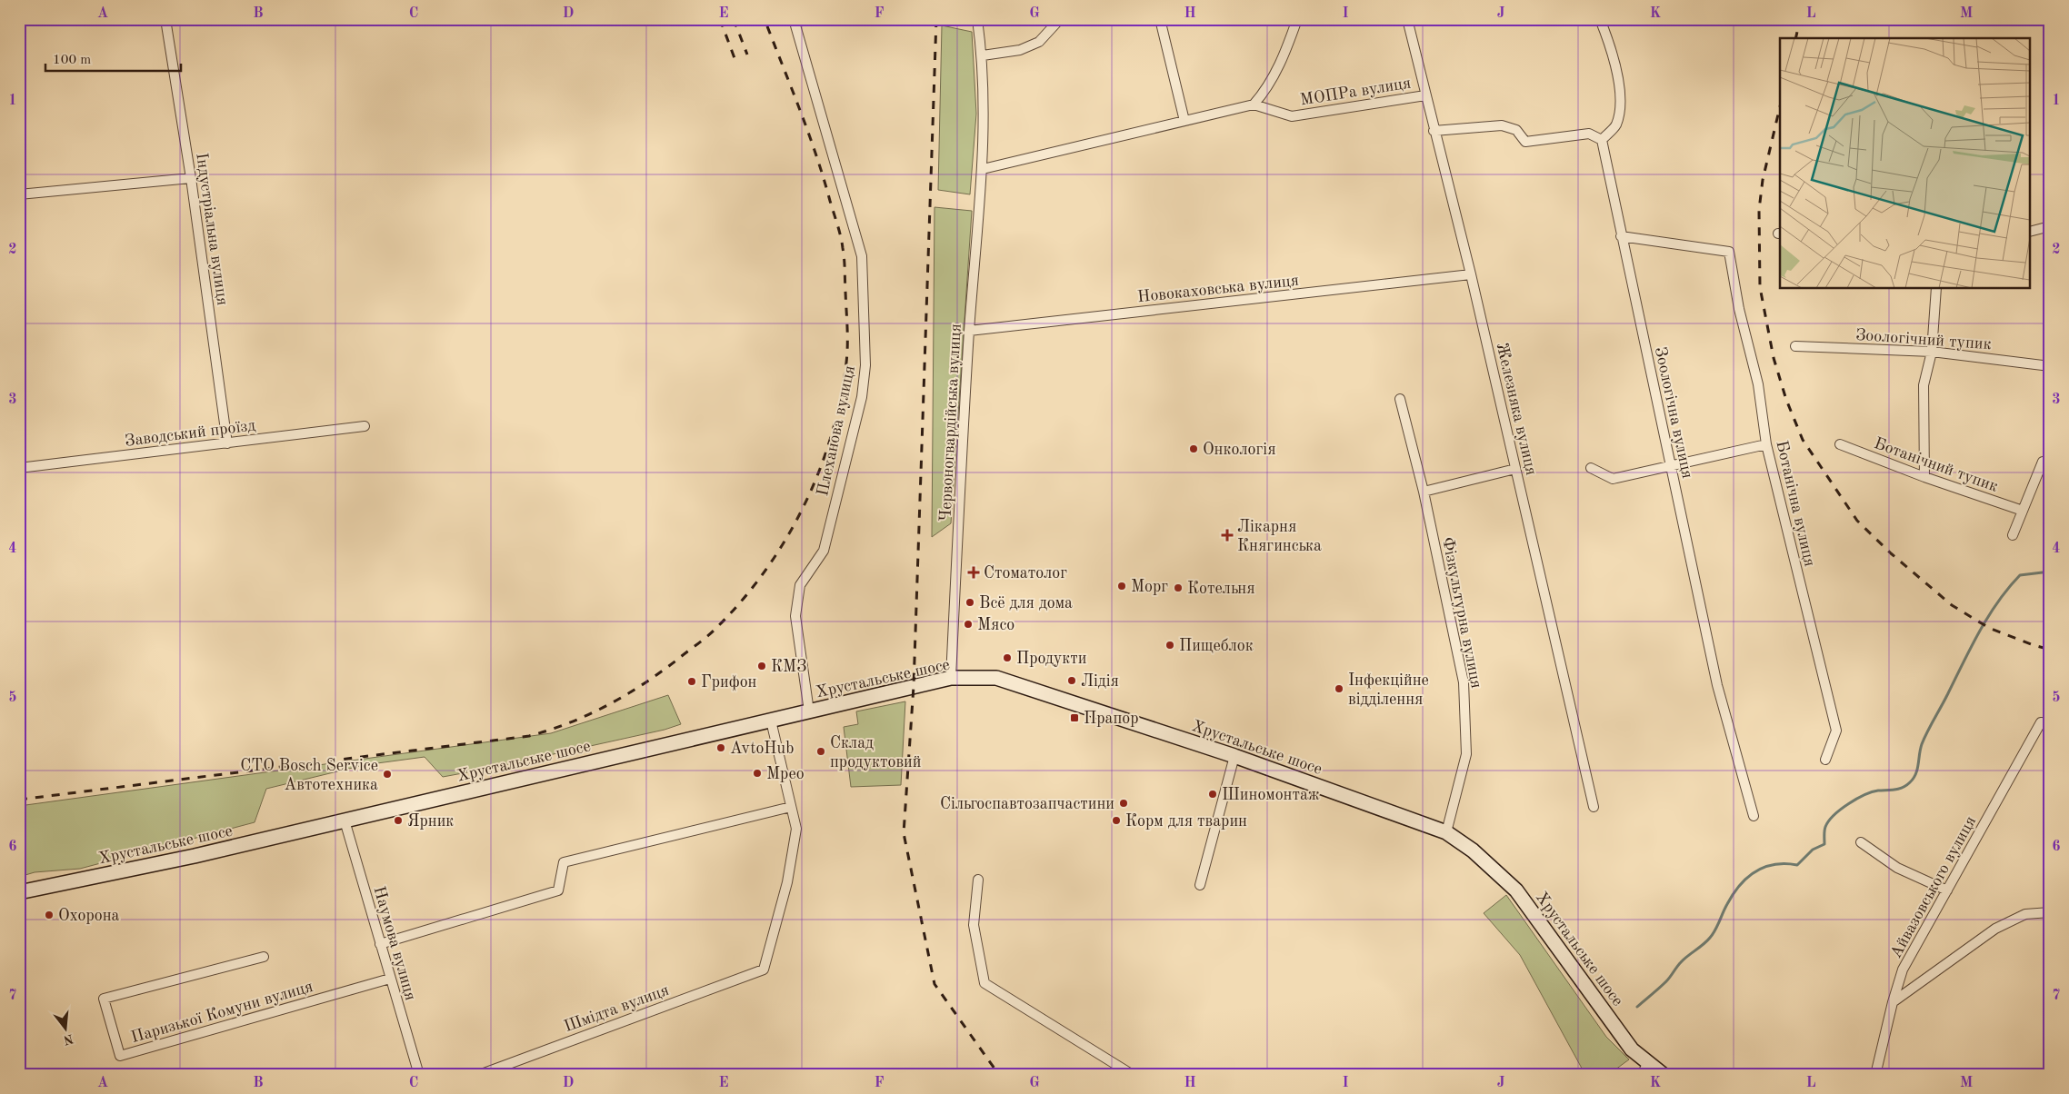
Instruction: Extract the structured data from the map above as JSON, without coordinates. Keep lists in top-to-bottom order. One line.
{"streets":{"street":["МОПРа вулиця","Індустріальна вулиця","Новокаховська вулиця","Зоологічний тупик","Железняка вулиця","Зоологічна вулиця","Червоногвардійська вулиця","Плеханова вулиця","Заводський проїзд","Ботанічний тупик","Ботанічна вулиця","Фізкультурна вулиця","Хрустальське шосе","Айвазовського вулиця","Наумова вулиця","Шмідта вулиця","Паризької Комуни вулиця"]},"crossings":[["МОПРа вулиця","Железняка вулиця"],["Індустріальна вулиця","Заводський проїзд"],["Новокаховська вулиця","Железняка вулиця"],["Новокаховська вулиця","Червоногвардійська вулиця"],["Зоологічна вулиця","Ботанічна вулиця"],["Червоногвардійська вулиця","Хрустальське шосе"],["Плеханова вулиця","Хрустальське шосе"],["Фізкультурна вулиця","Хрустальське шосе"],["Хрустальське шосе","Наумова вулиця"],["Наумова вулиця","Паризької Комуни вулиця"]],"places":{"other":["Онкологія","Морг","Котельня","Всё для дома","Мясо","Пищеблок","Продукти","КМЗ","Лідія","Грифон","Інфекційне відділення","AvtoHub","Склад продуктовий","Мрео","СТО Bosch Service Автотехника","Шиномонтаж","Сільгоспавтозапчастини","Ярник","Корм для тварин","Охорона"],"health":["Лікарня Княгинська","Стоматолог"],"transit":["Прапор"]},"scale_bar":"100 m","north":"bottom","grid":{"columns":["A","B","C","D","E","F","G","H","I","J","K","L","M"],"rows":["1","2","3","4","5","6","7"]}}
